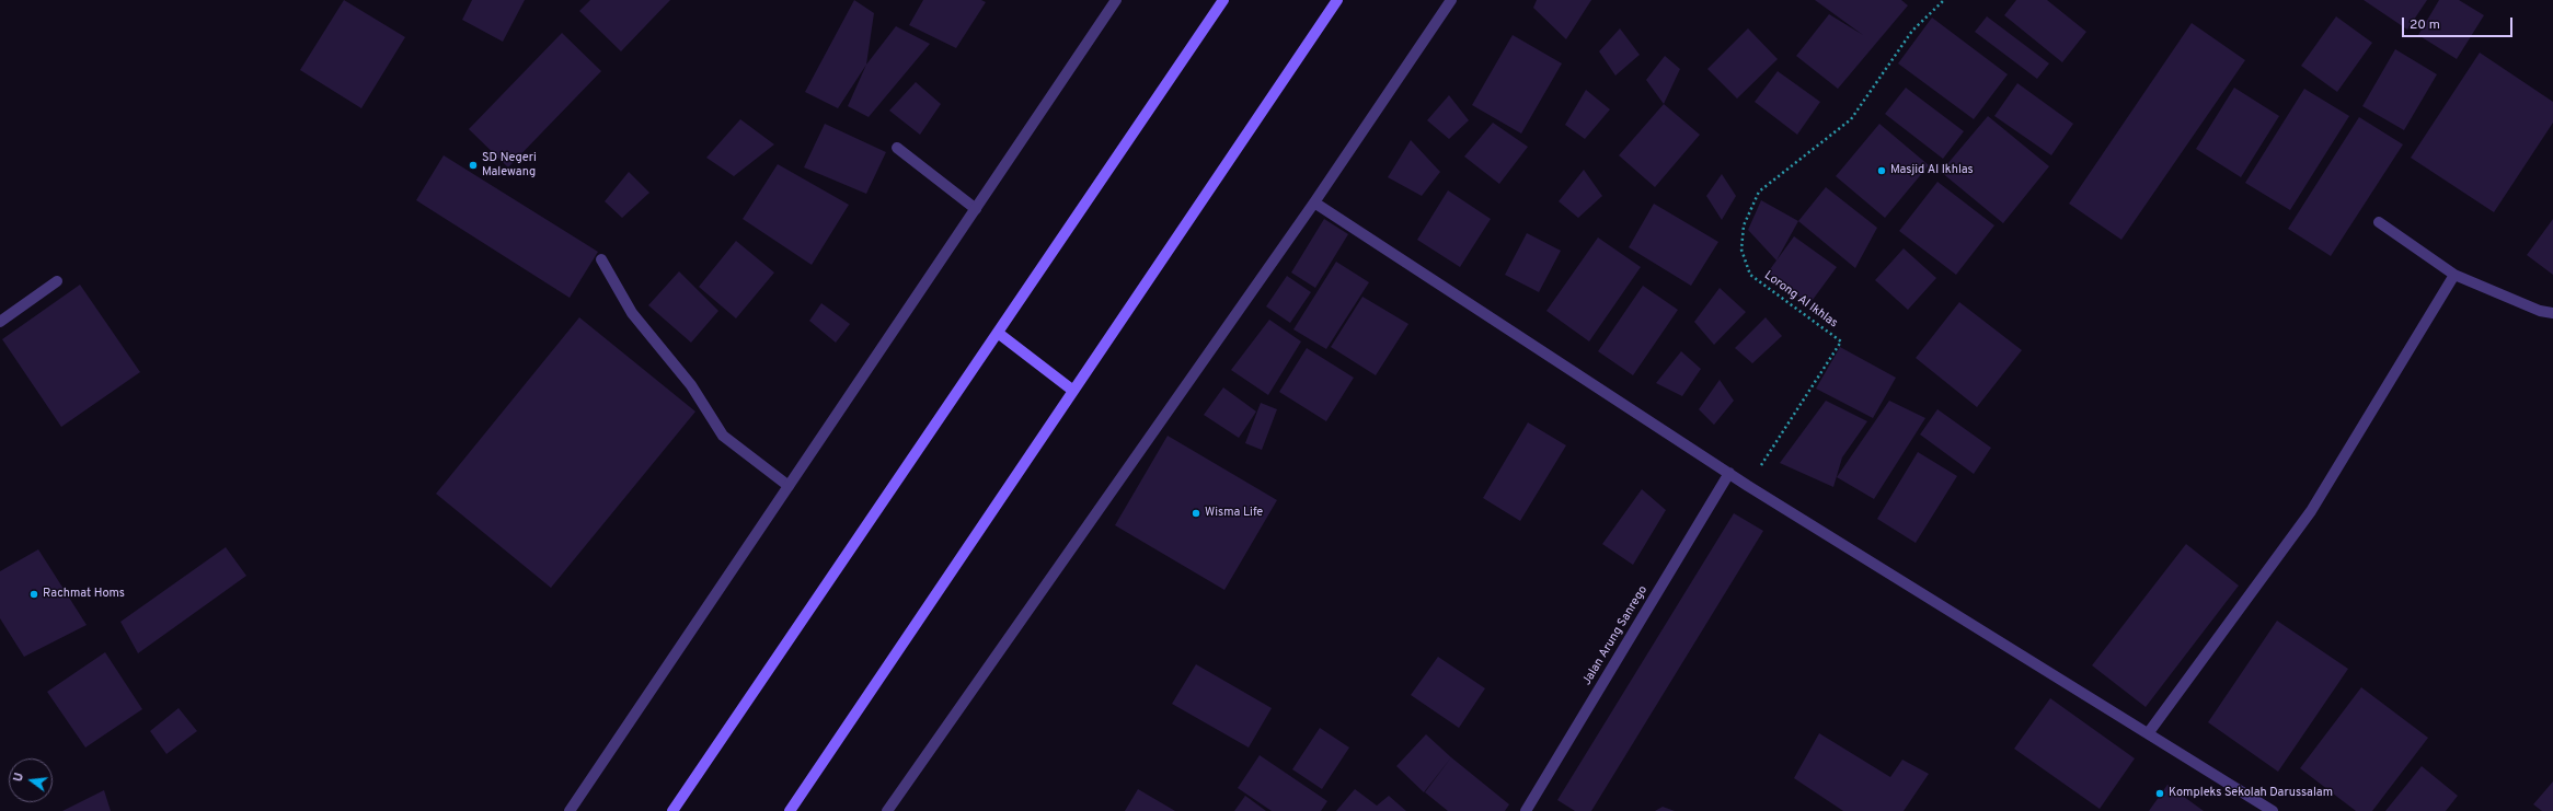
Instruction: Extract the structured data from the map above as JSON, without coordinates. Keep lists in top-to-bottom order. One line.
{"streets":{"street":["Jalan Arung Sanrego"],"path":["Lorong Al Ikhlas"]},"places":["SD Negeri Malewang","Masjid Al Ikhlas","Wisma Life","Rachmat Homs","Kompleks Sekolah Darussalam"],"scale_bar":"20 m","north":"left"}
